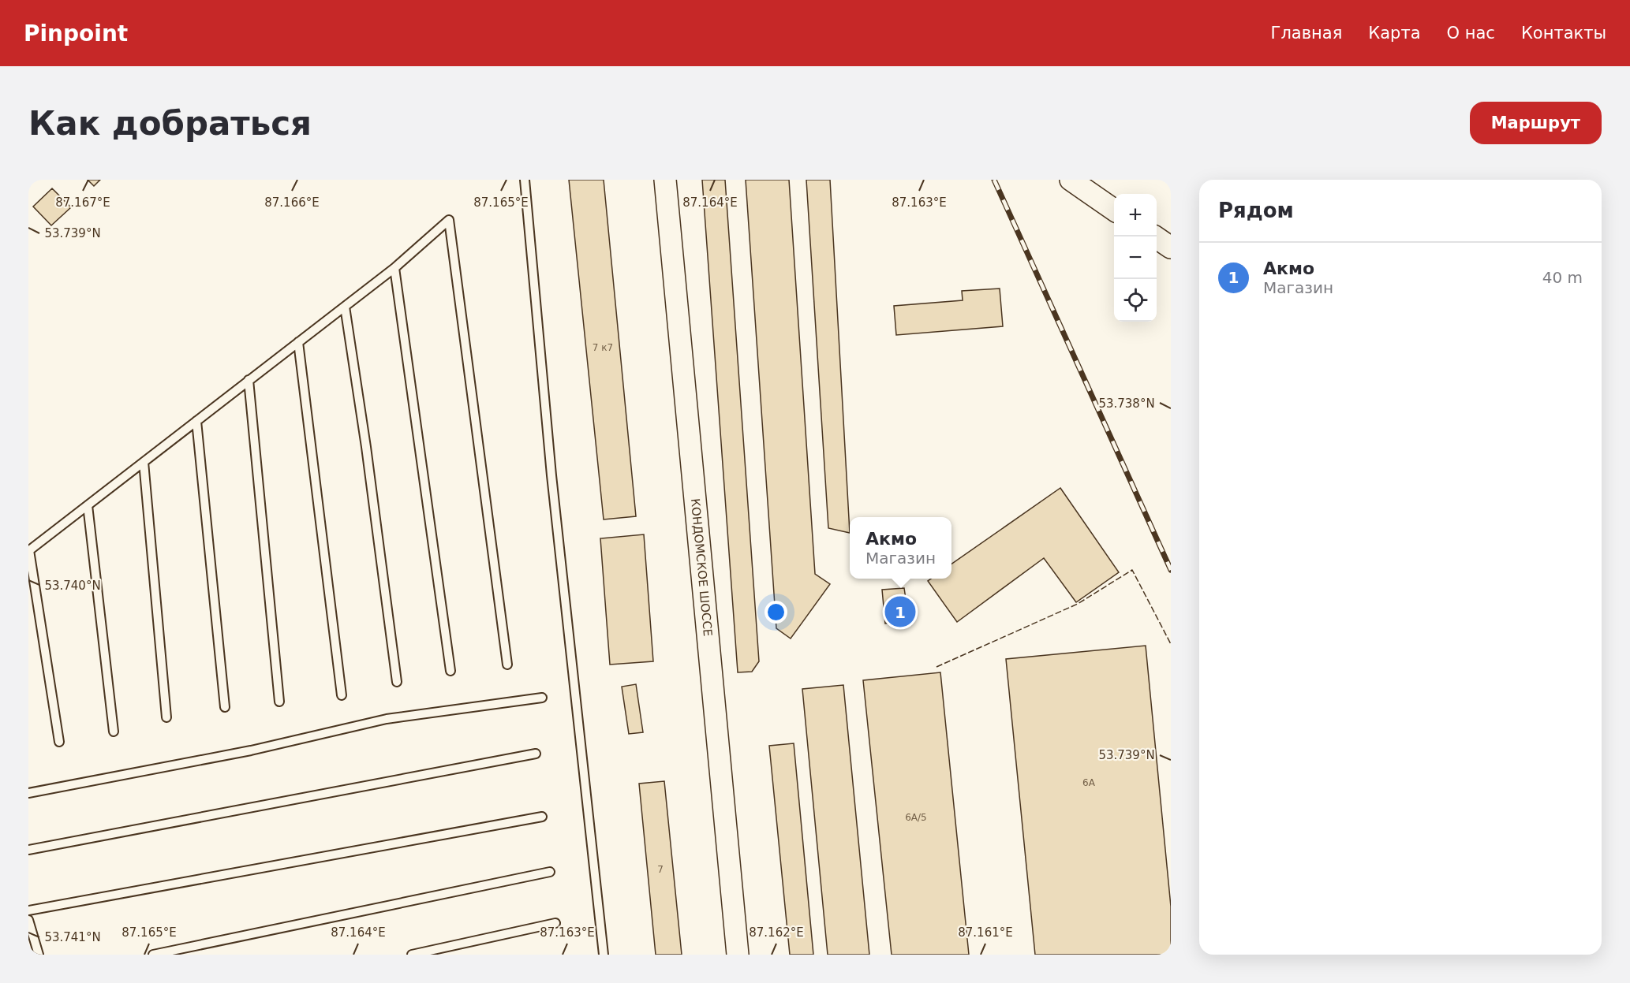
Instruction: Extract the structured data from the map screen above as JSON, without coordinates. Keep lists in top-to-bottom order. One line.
{"streets":{"street":["КОНДОМСКОЕ ШОССЕ"]},"house_numbers":["7 к7","6А","6А/5","7"],"page":{"header":"Pinpoint","nav":["Главная","Карта","О нас","Контакты"],"buttons":"Маршрут","title":"Как добраться","heading":"Рядом","map_buttons":["+","−"],"list":[{"mark":"1","name":"Акмо","note":"Магазин","value":"40 m"}],"popup":["Акмо","Магазин"],"pins":"1"},"coordinates":["87.167°E","87.166°E","87.165°E","87.164°E","87.163°E","53.739°N","53.738°N","53.740°N","87.162°E","87.161°E","53.741°N"]}
